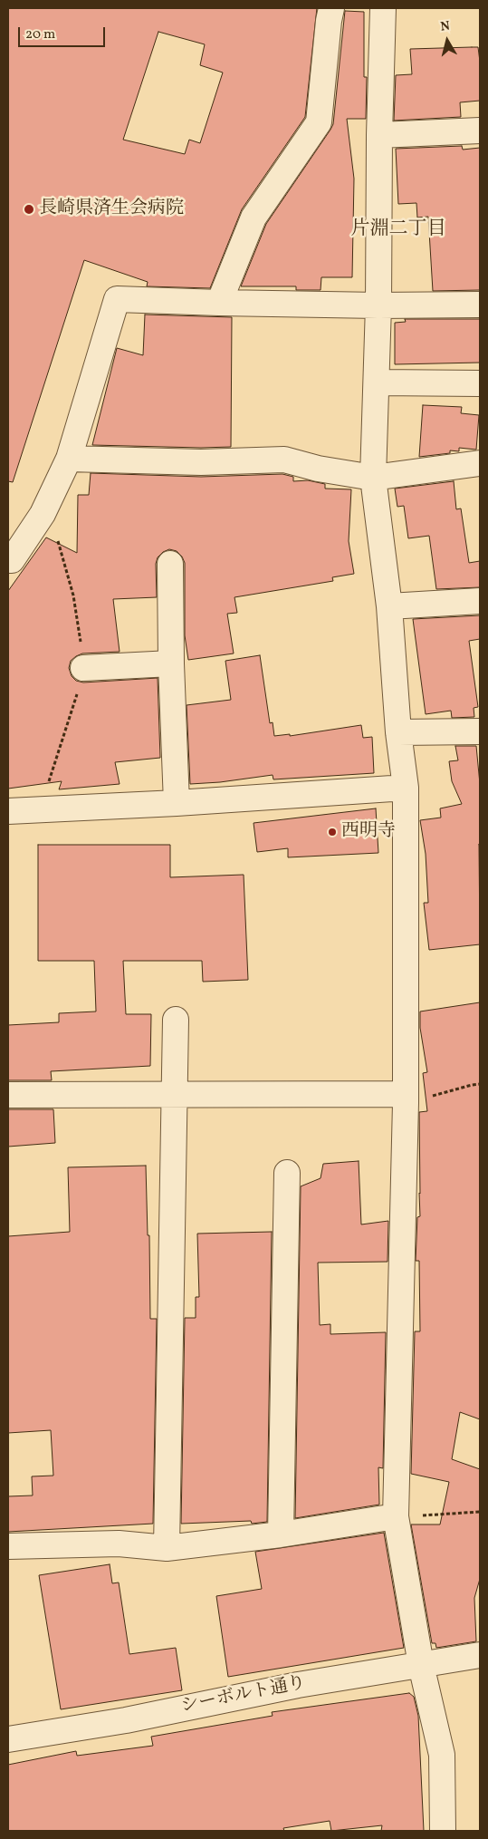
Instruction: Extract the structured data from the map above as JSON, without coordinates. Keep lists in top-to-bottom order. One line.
{"streets":{"street":["シーボルト通り"]},"districts":["片淵二丁目"],"places":["長崎県済生会病院","西明寺"],"scale_bar":"20 m","north":"top"}
